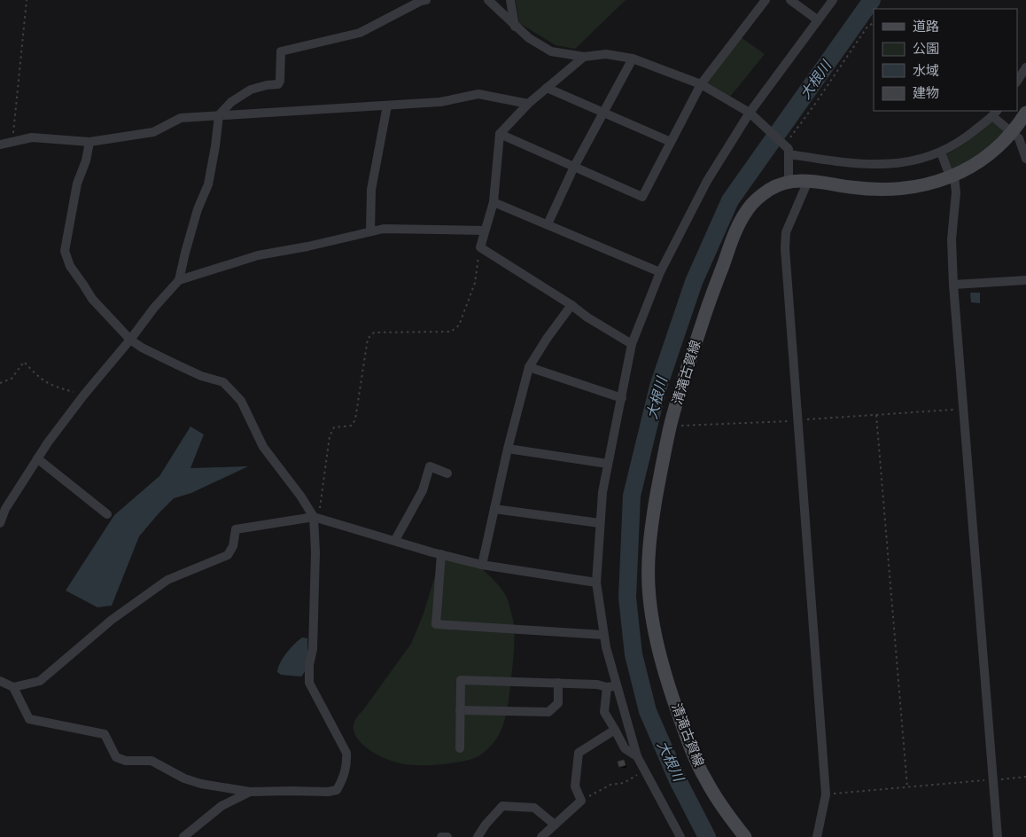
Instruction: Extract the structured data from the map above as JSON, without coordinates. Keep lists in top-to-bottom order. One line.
{"streets":{"main road":["清滝古賀線"]},"water":["大根川"],"legend":["道路","公園","水域","建物"]}
